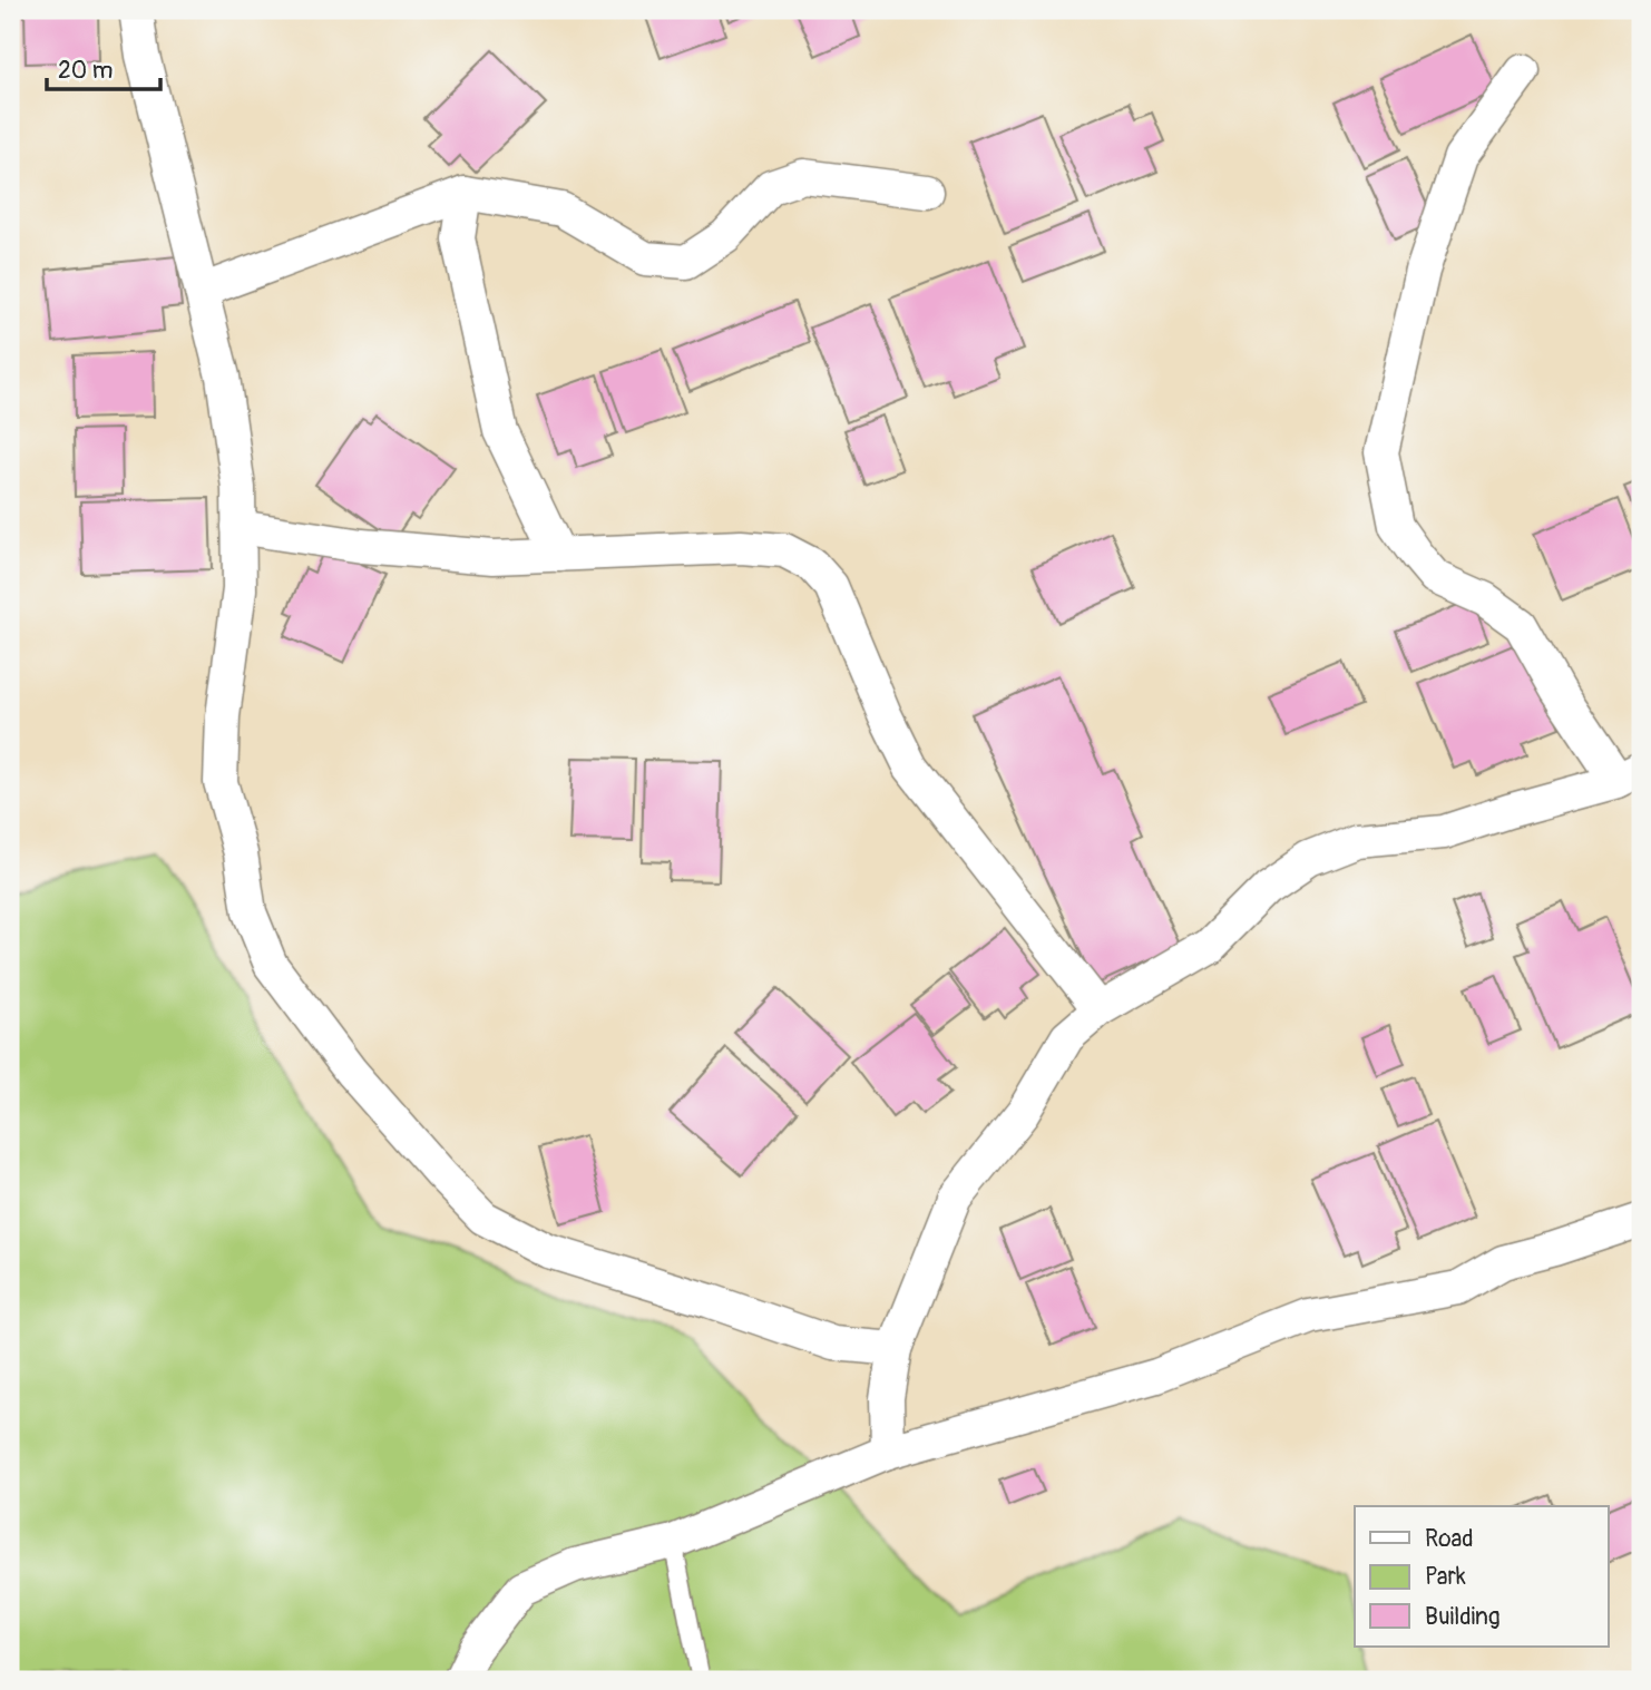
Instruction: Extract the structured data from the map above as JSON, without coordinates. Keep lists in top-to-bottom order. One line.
{"legend":["Road","Park","Building"],"scale_bar":"20 m"}
